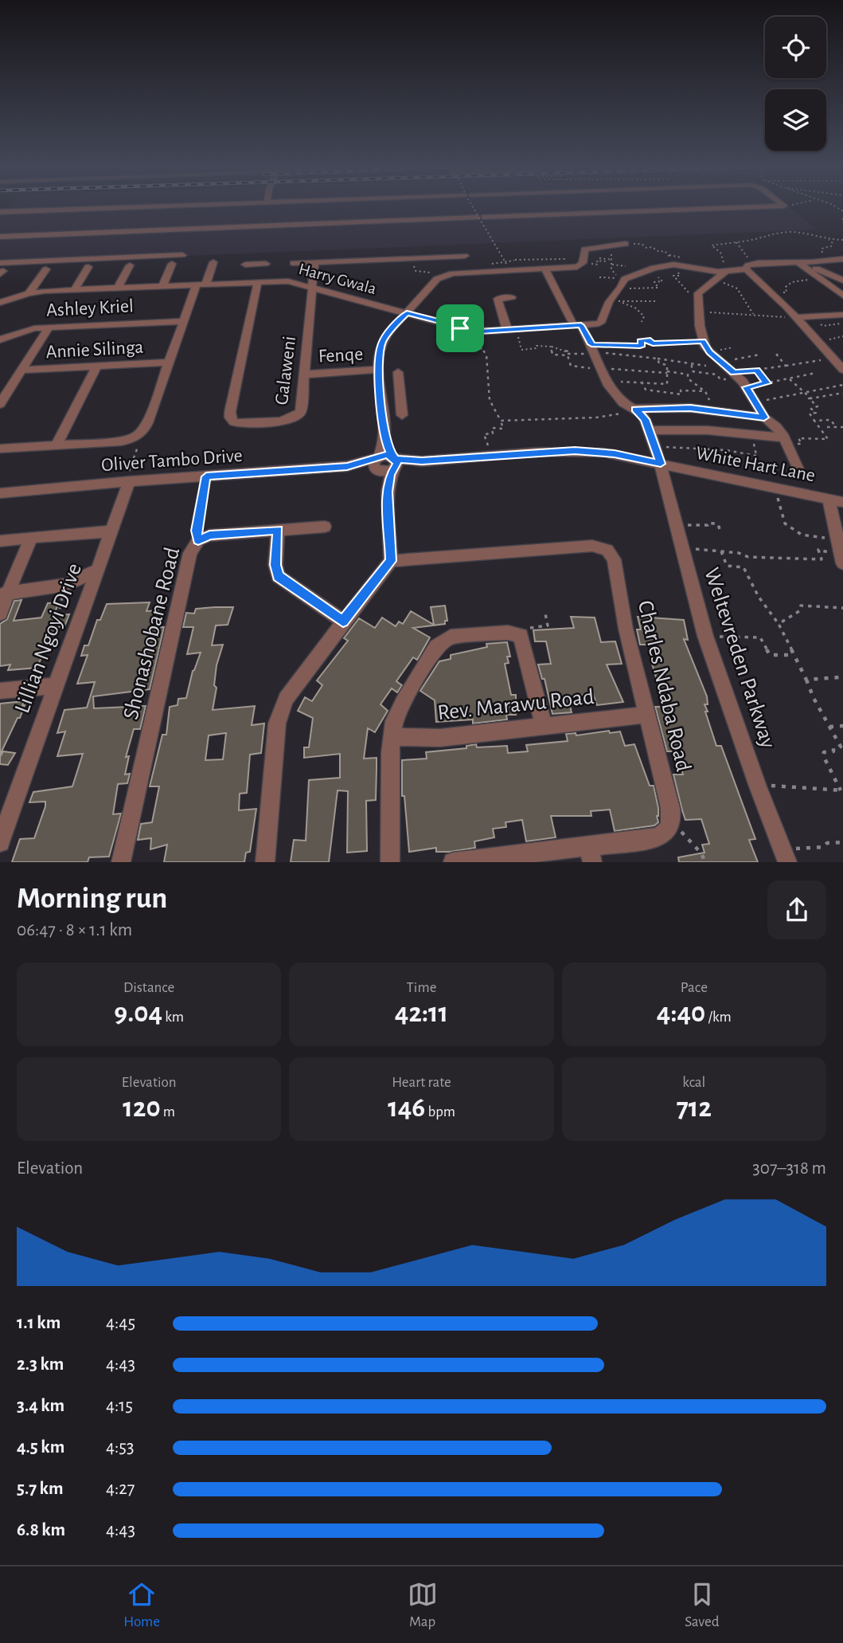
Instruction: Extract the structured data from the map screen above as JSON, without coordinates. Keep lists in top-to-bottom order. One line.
{"streets":{"street":["Harry Gwala","Ashley Kriel","Annie Silinga","Fenqe","Galaweni","Oliver Tambo Drive","White Hart Lane","Shonashobane Road","Lillian Ngoyi Drive","Weltevreden Parkway","Charles Ndaba Road","Rev. Marawu Road"]},"crossings":[["Harry Gwala","Galaweni"],["Harry Gwala","Weltevreden Parkway"],["Fenqe","Galaweni"],["Oliver Tambo Drive","White Hart Lane"],["Oliver Tambo Drive","Lillian Ngoyi Drive"],["Oliver Tambo Drive","Weltevreden Parkway"],["White Hart Lane","Weltevreden Parkway"],["Charles Ndaba Road","Rev. Marawu Road"]],"page":{"heading":["Morning run","06:47 · 8 × 1.1 km"],"stats":[["Distance","9.04 km"],["Time","42:11"],["Pace","4:40 /km"],["Elevation","120 m"],["Heart rate","146 bpm"],["kcal","712"]],"chart":["Elevation","307–318 m"],"list":[{"name":"1.1 km","note":"4:45"},{"name":"2.3 km","note":"4:43"},{"name":"3.4 km","note":"4:15"},{"name":"4.5 km","note":"4:53"},{"name":"5.7 km","note":"4:27"},{"name":"6.8 km","note":"4:43"}],"tabs":["Home","Map","Saved"]}}
